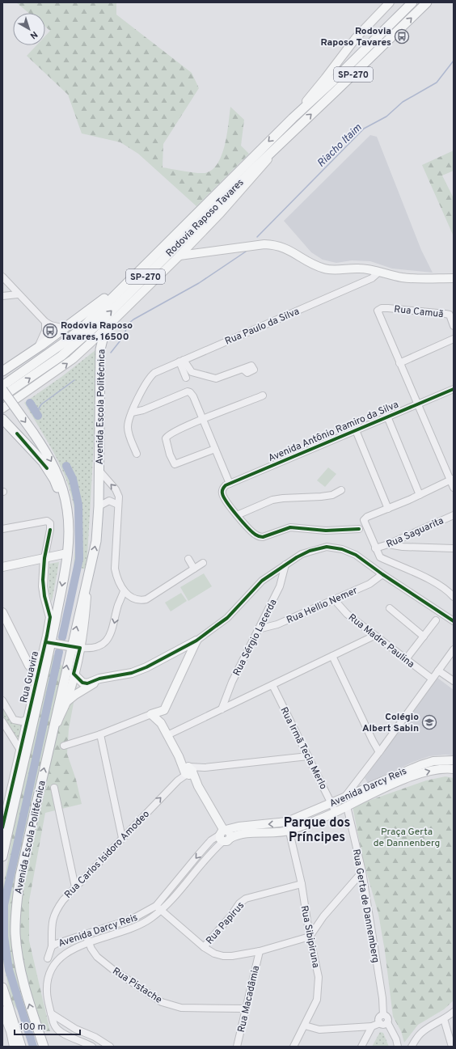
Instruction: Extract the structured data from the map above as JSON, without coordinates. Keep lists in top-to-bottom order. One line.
{"streets":{"highway":["SP-270","Rodovia Raposo Tavares","Avenida Escola Politécnica"],"main road":["Rua Guavira","Avenida Darcy Reis","Rua Gerta de Dannemberg"],"street":["Rua Camuã","Rua Paulo da Silva","Avenida Antônio Ramiro da Silva","Rua Saguarita","Rua Hellio Nemer","Rua Sérgio Lacerda","Rua Madre Paulina","Rua Irmã Tecla Merlo","Rua Carlos Isidoro Amodeo","Rua Papirus","Rua Sibipiruna","Rua Pistache","Rua Macadâmia"]},"crossings":[["Rua Hellio Nemer","Rua Sérgio Lacerda"],["Rua Hellio Nemer","Rua Madre Paulina"],["Rua Irmã Tecla Merlo","Avenida Darcy Reis"],["Rua Irmã Tecla Merlo","Rua Carlos Isidoro Amodeo"],["Avenida Darcy Reis","Rua Carlos Isidoro Amodeo"],["Avenida Darcy Reis","Rua Gerta de Dannemberg"],["Avenida Darcy Reis","Rua Sibipiruna"],["Avenida Darcy Reis","Rua Pistache"],["Rua Papirus","Rua Sibipiruna"],["Rua Pistache","Rua Macadâmia"]],"districts":["Parque dos Príncipes"],"water":["Riacho Itaim"],"parks":["Praça Gerta de Dannenberg"],"places":{"bus stop":["Rodovia Raposo Tavares","Rodovia Raposo Tavares, 16500"],"school or university":["Colégio Albert Sabin"]},"scale_bar":"100 m","north":"bottom right"}
